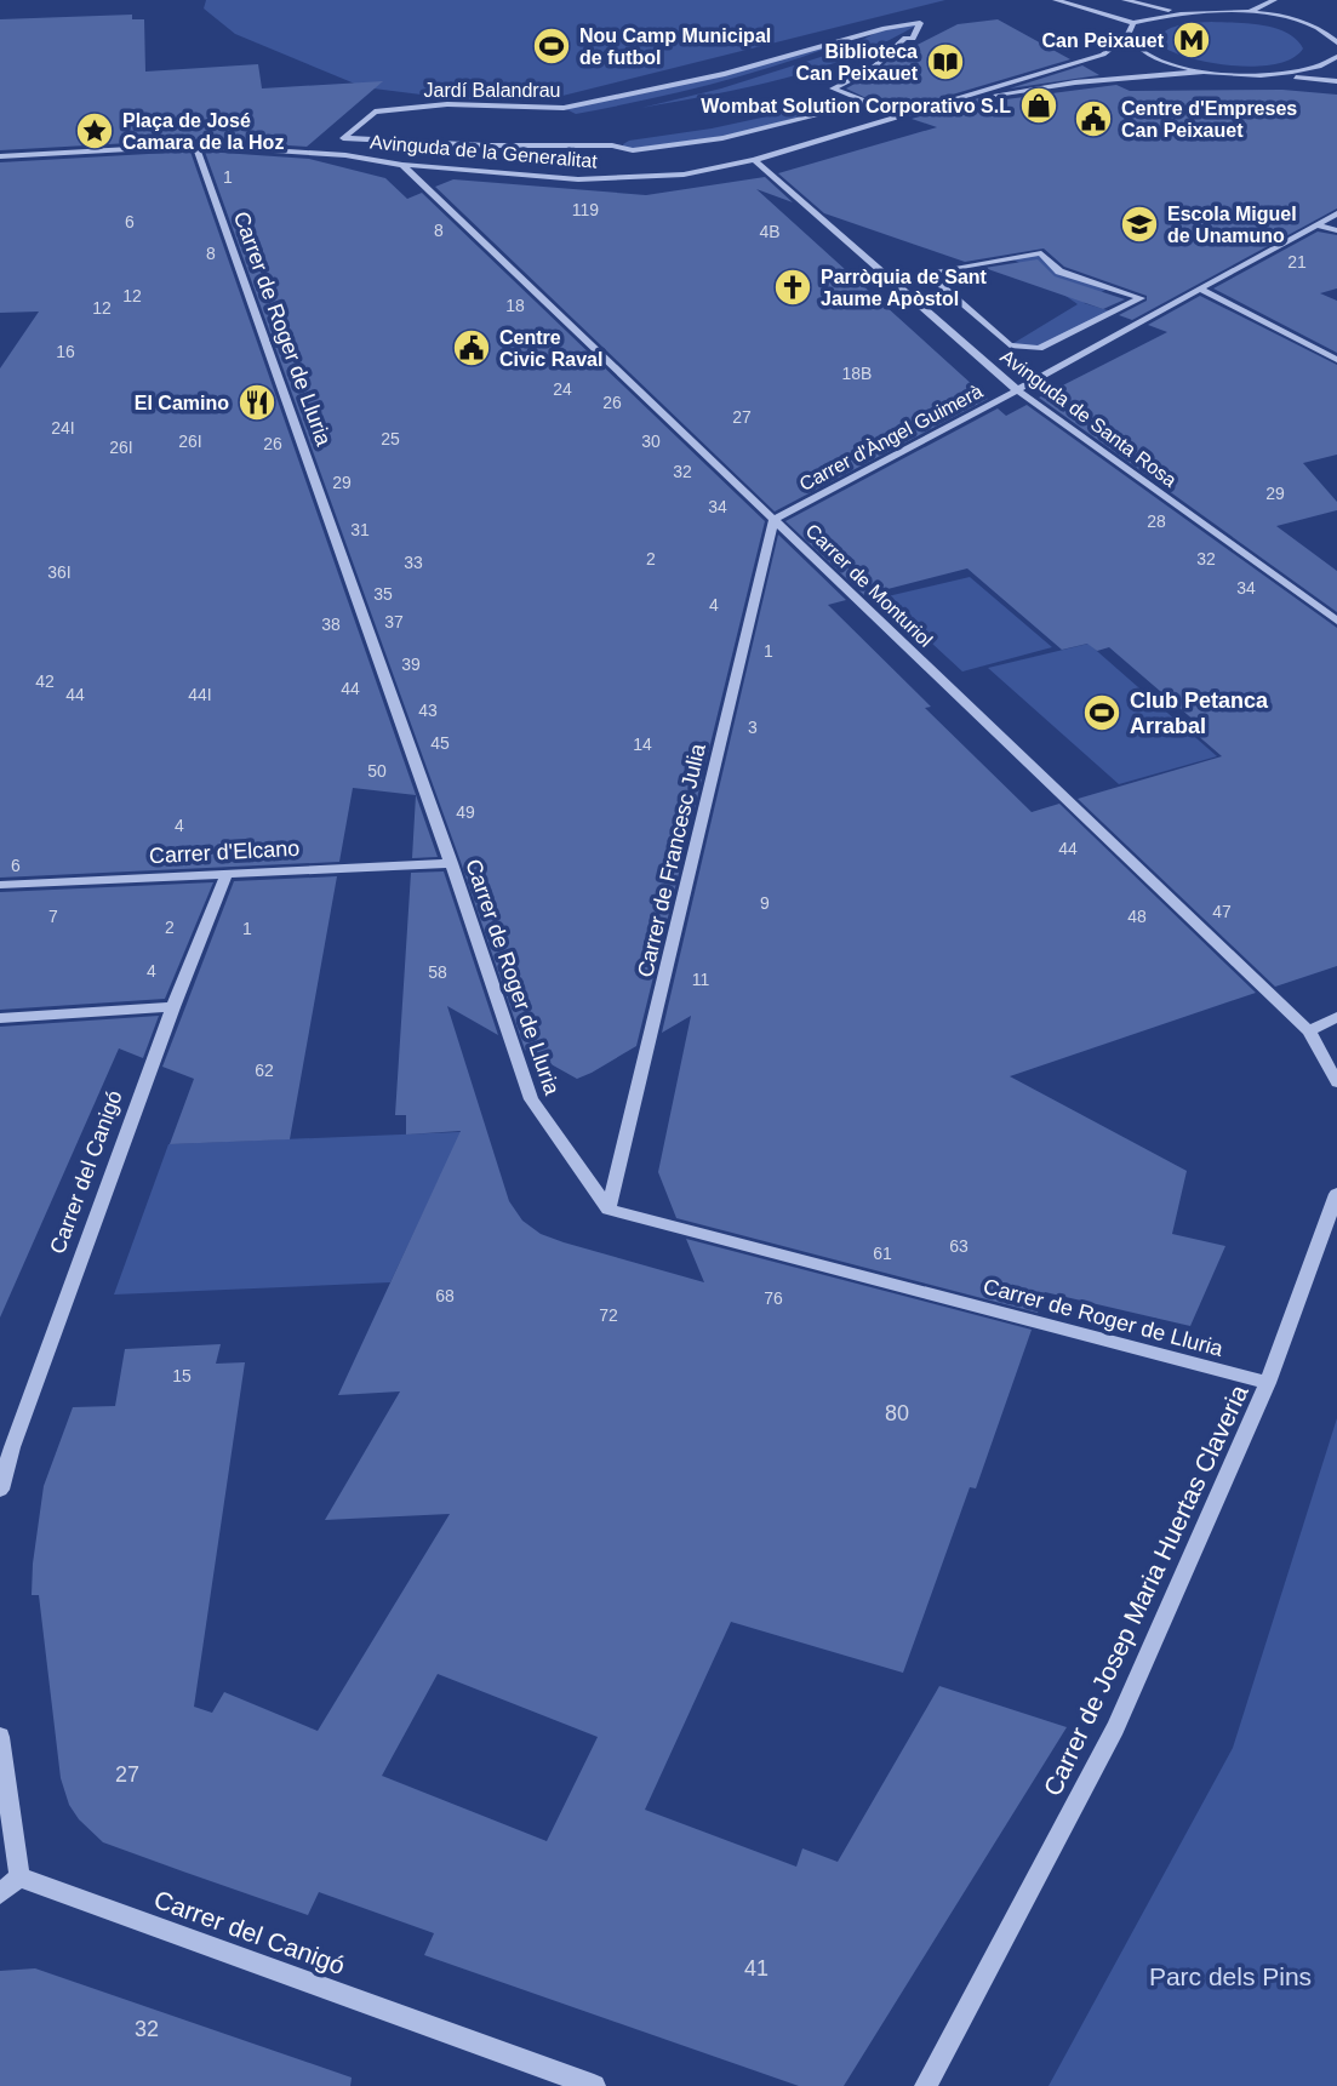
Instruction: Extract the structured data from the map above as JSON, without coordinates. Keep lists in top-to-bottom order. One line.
{"streets":{"street":["Jardí Balandrau","Avinguda de la Generalitat","Carrer de Roger de Lluria","Avinguda de Santa Rosa","Carrer d'Àngel Guimerà","Carrer de Monturiol","Carrer d'Elcano","Carrer de Francesc Julia","Carrer del Canigó","Carrer de Josep Maria Huertas Claveria"]},"crossings":[["Avinguda de la Generalitat","Carrer de Roger de Lluria"],["Avinguda de la Generalitat","Avinguda de Santa Rosa"],["Avinguda de la Generalitat","Carrer de Monturiol"],["Carrer de Roger de Lluria","Carrer d'Elcano"],["Carrer de Roger de Lluria","Carrer de Francesc Julia"],["Carrer de Roger de Lluria","Carrer de Josep Maria Huertas Claveria"],["Avinguda de Santa Rosa","Carrer d'Àngel Guimerà"],["Carrer d'Àngel Guimerà","Carrer de Monturiol"],["Carrer d'Àngel Guimerà","Carrer de Francesc Julia"],["Carrer de Monturiol","Carrer de Francesc Julia"],["Carrer d'Elcano","Carrer del Canigó"]],"parks":["Parc dels Pins"],"places":{"metro station":["Can Peixauet"],"sports":["Nou Camp Municipal de futbol","Club Petanca Arrabal"],"library":["Biblioteca Can Peixauet"],"shop":["Wombat Solution Corporativo S.L"],"public building":["Centre d'Empreses Can Peixauet","Centre Civic Raval"],"place":["Plaça de José Camara de la Hoz"],"school or university":["Escola Miguel de Unamuno"],"church":["Parròquia de Sant Jaume Apòstol"],"restaurant":["El Camino"]},"house_numbers":["1","119","6","8","4B","8","21","12","18","12","16","18B","24","26","27","24I","25","26I","30","26","26I","32","29","29","34","28","31","2","32","33","36I","34","35","4","37","38","1","39","42","44","44","44I","43","3","45","14","50","49","4","44","6","9","47","7","48","2","1","4","58","11","62","63","61","68","76","72","15","80","27","41","32"]}
